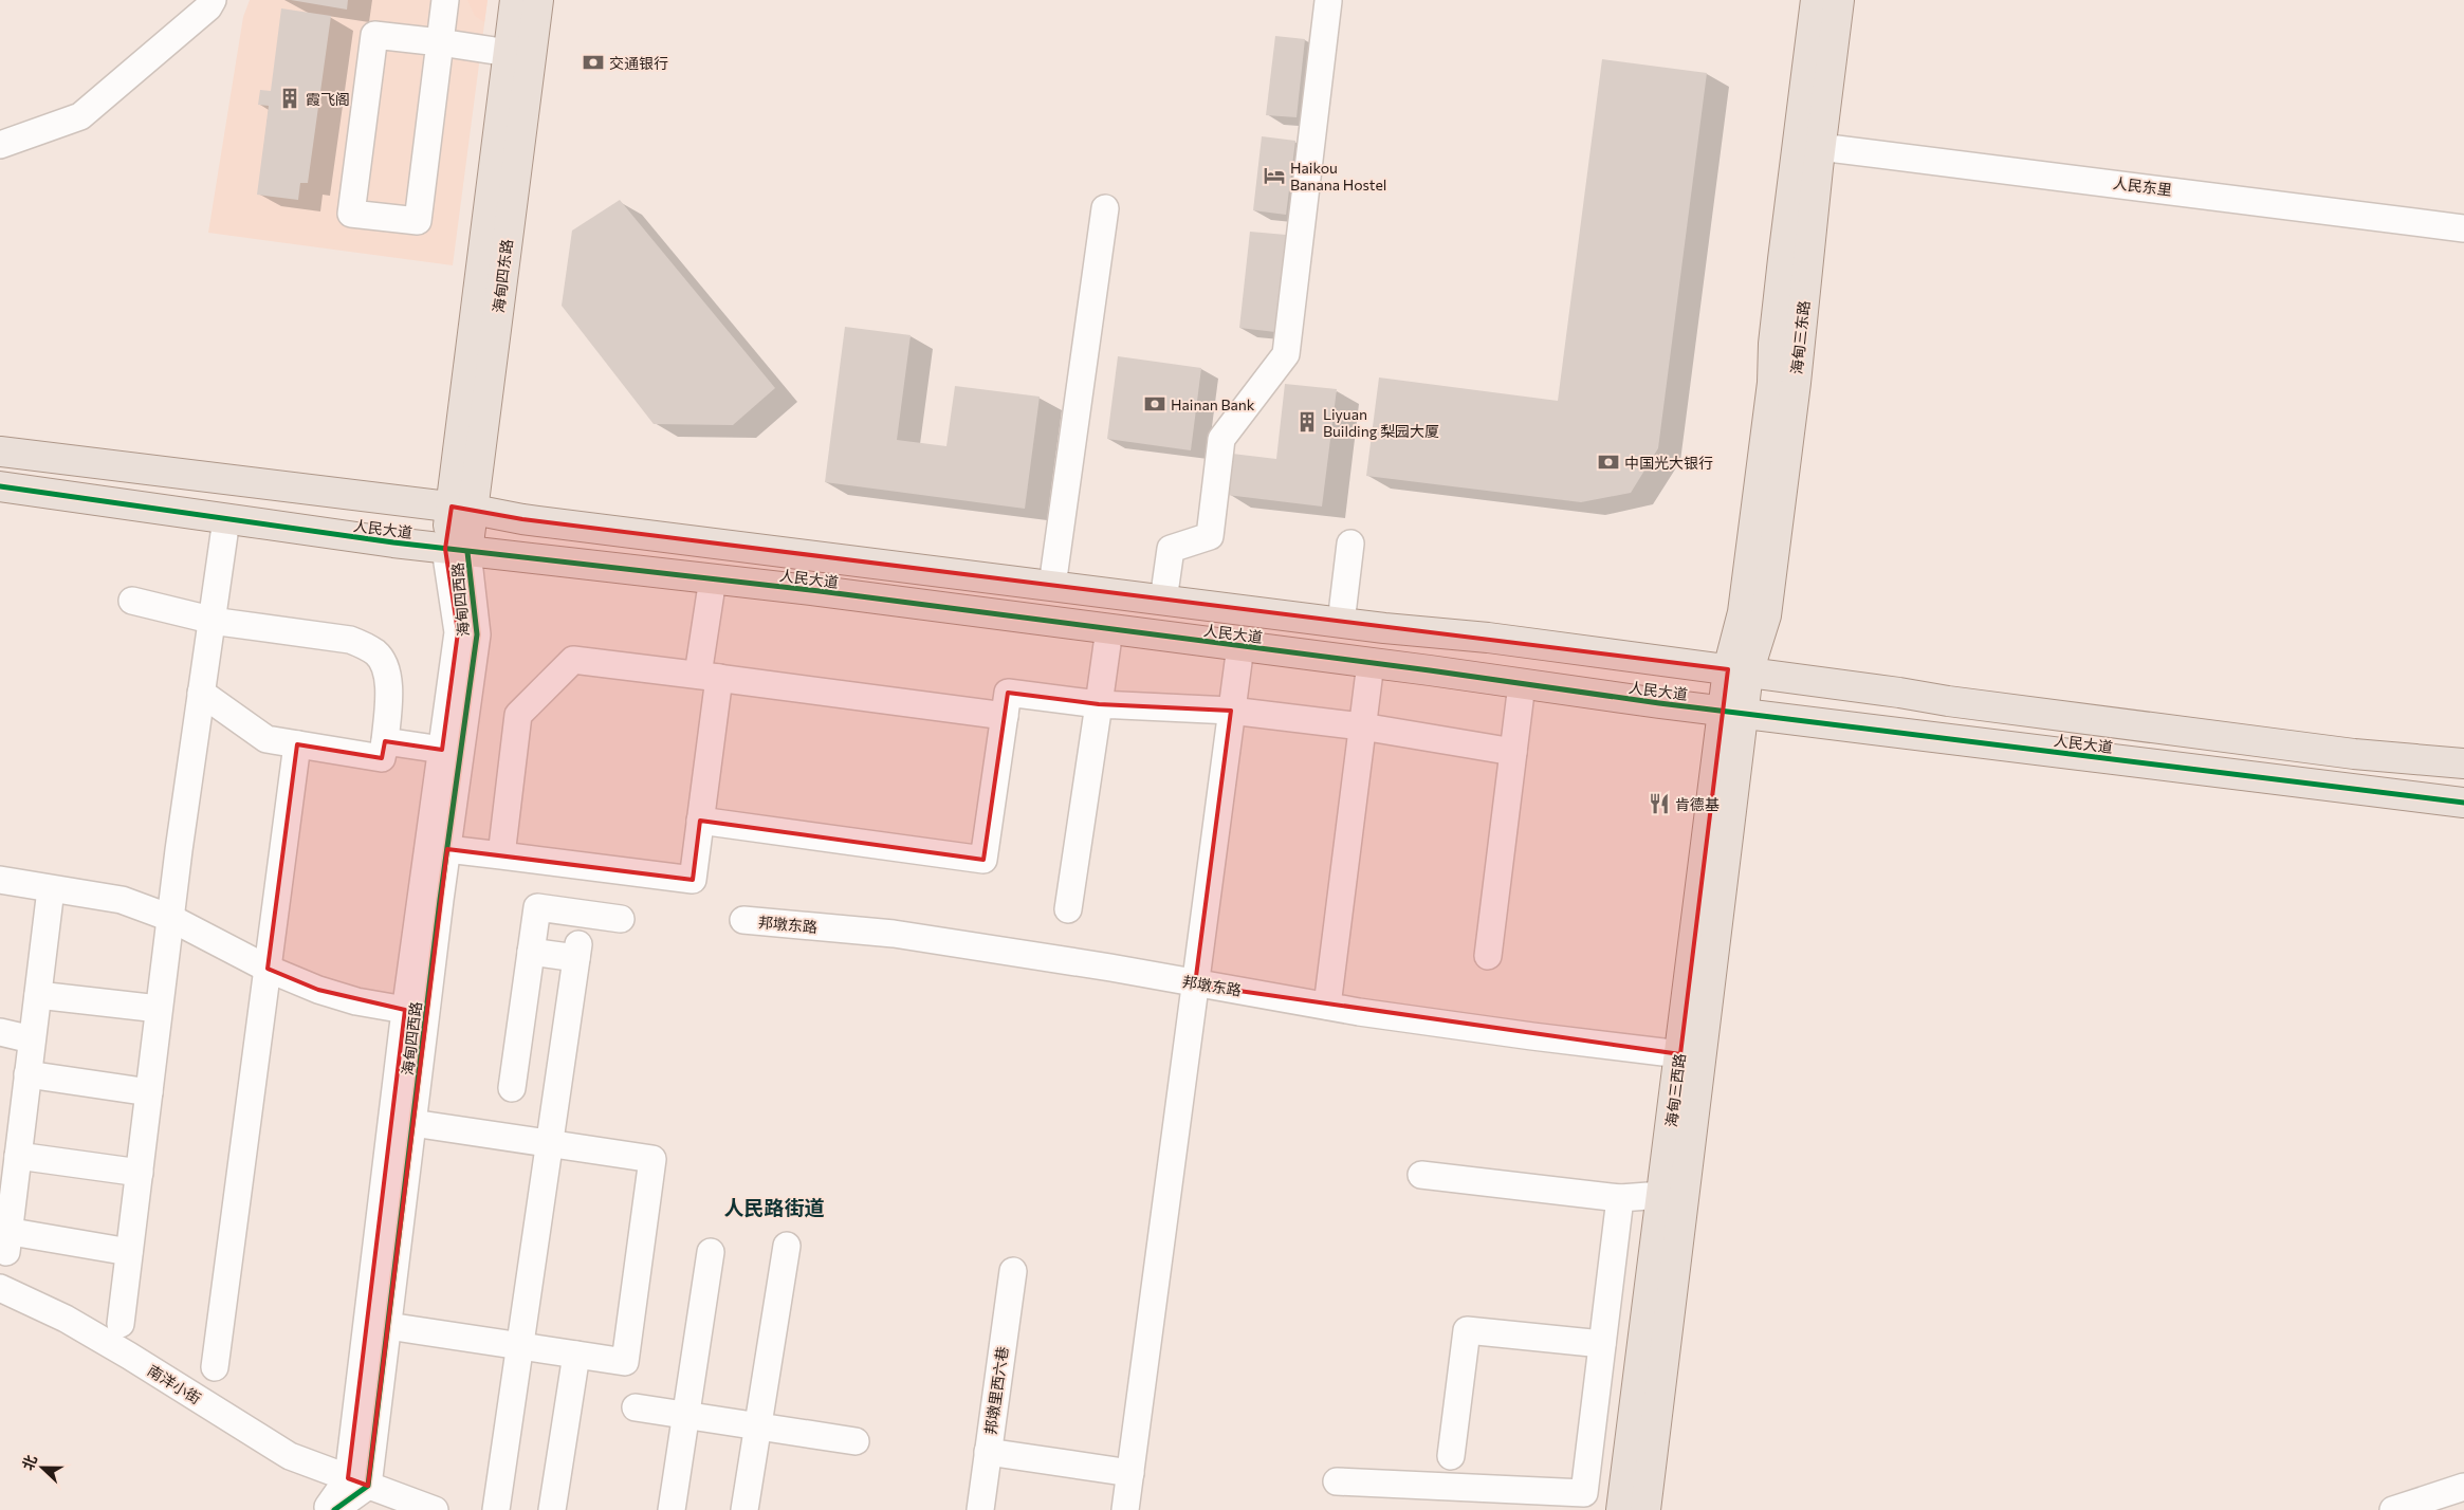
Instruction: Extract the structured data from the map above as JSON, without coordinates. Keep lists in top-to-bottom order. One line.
{"streets":{"main road":["海甸四东路","海甸三东路","人民大道","海甸三西路"],"street":["人民东里","海甸四西路","邦墩东路","南洋小街","邦墩里西六巷"]},"crossings":[["人民东里","海甸三东路"],["海甸四东路","人民大道"],["海甸四东路","海甸四西路"],["海甸三东路","人民大道"],["海甸三东路","海甸三西路"],["人民大道","海甸四西路"],["人民大道","海甸三西路"],["海甸四西路","南洋小街"],["邦墩东路","海甸三西路"]],"districts":["人民路街道"],"places":{"bank":["交通银行","Hainan Bank","中国光大银行"],"building":["霞飞阁","Liyuan Building 梨园大厦"],"hotel":["Haikou Banana Hostel"],"restaurant":["肯德基"]},"north":"left"}
